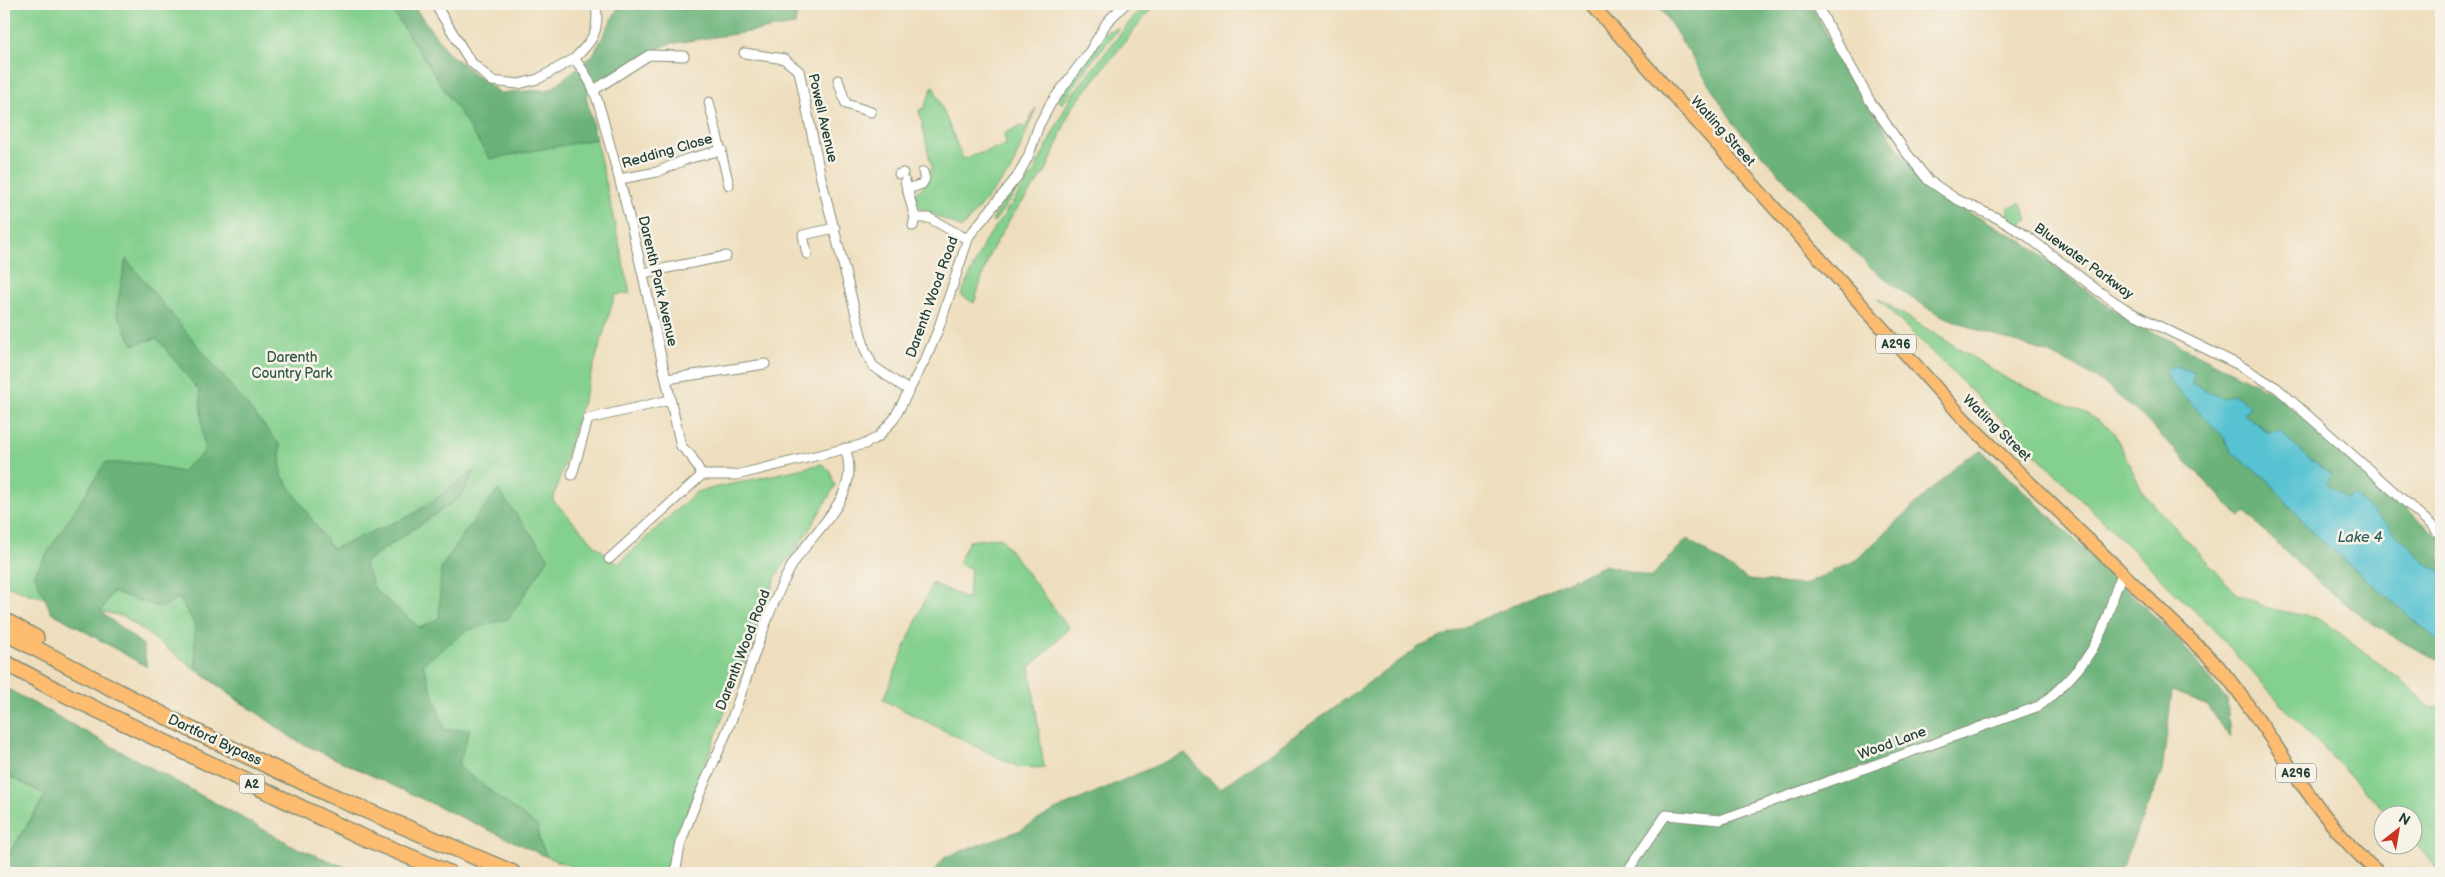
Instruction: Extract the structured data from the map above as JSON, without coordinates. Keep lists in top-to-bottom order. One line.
{"streets":{"highway":["Dartford Bypass","A2"],"main road":["Watling Street","A296"],"street":["Powell Avenue","Redding Close","Bluewater Parkway","Darenth Park Avenue","Darenth Wood Road","Wood Lane"]},"crossings":[["Powell Avenue","Darenth Wood Road"],["Watling Street","Wood Lane"],["Redding Close","Darenth Park Avenue"],["Dartford Bypass","A2"]],"water":["Lake 4"],"parks":["Darenth Country Park"],"north":"top right"}
